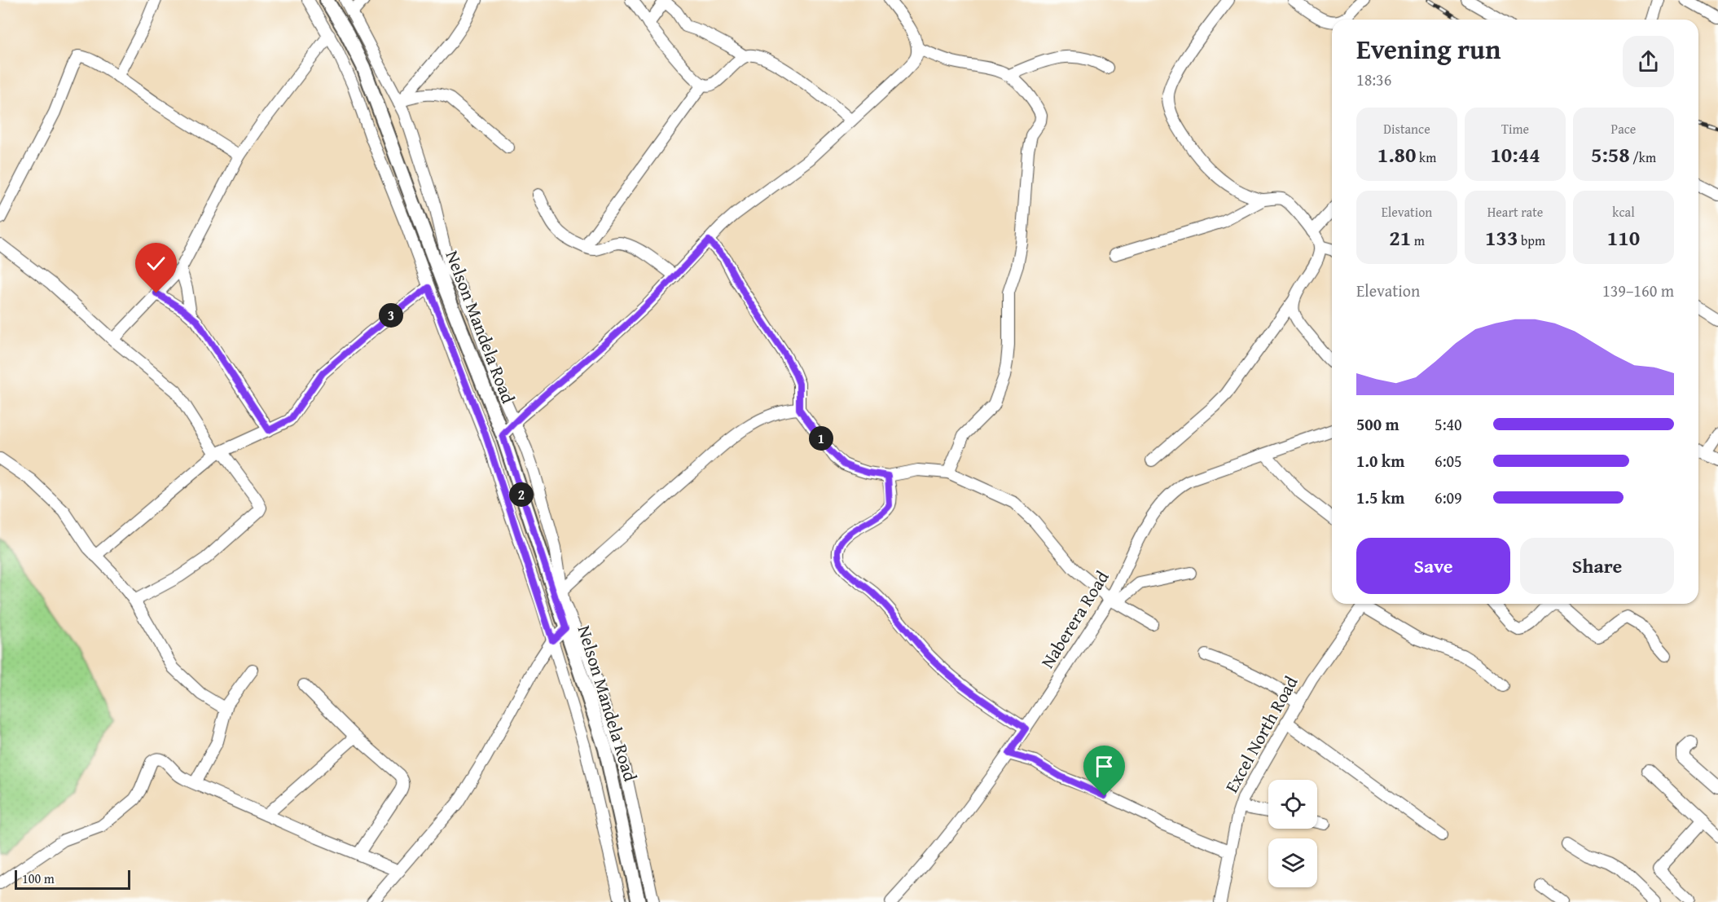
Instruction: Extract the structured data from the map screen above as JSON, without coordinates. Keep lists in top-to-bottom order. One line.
{"streets":{"main road":["Nelson Mandela Road"],"street":["Naberera Road","Excel North Road"]},"scale_bar":"100 m","page":{"heading":["Evening run","18:36"],"stats":[["Distance","1.80 km"],["Time","10:44"],["Pace","5:58 /km"],["Elevation","21 m"],["Heart rate","133 bpm"],["kcal","110"]],"chart":["Elevation","139–160 m"],"pins":["3","1","2"],"list":[{"name":"500 m","note":"5:40"},{"name":"1.0 km","note":"6:05"},{"name":"1.5 km","note":"6:09"}],"buttons":["Save","Share"],"scale":"100 m"}}
